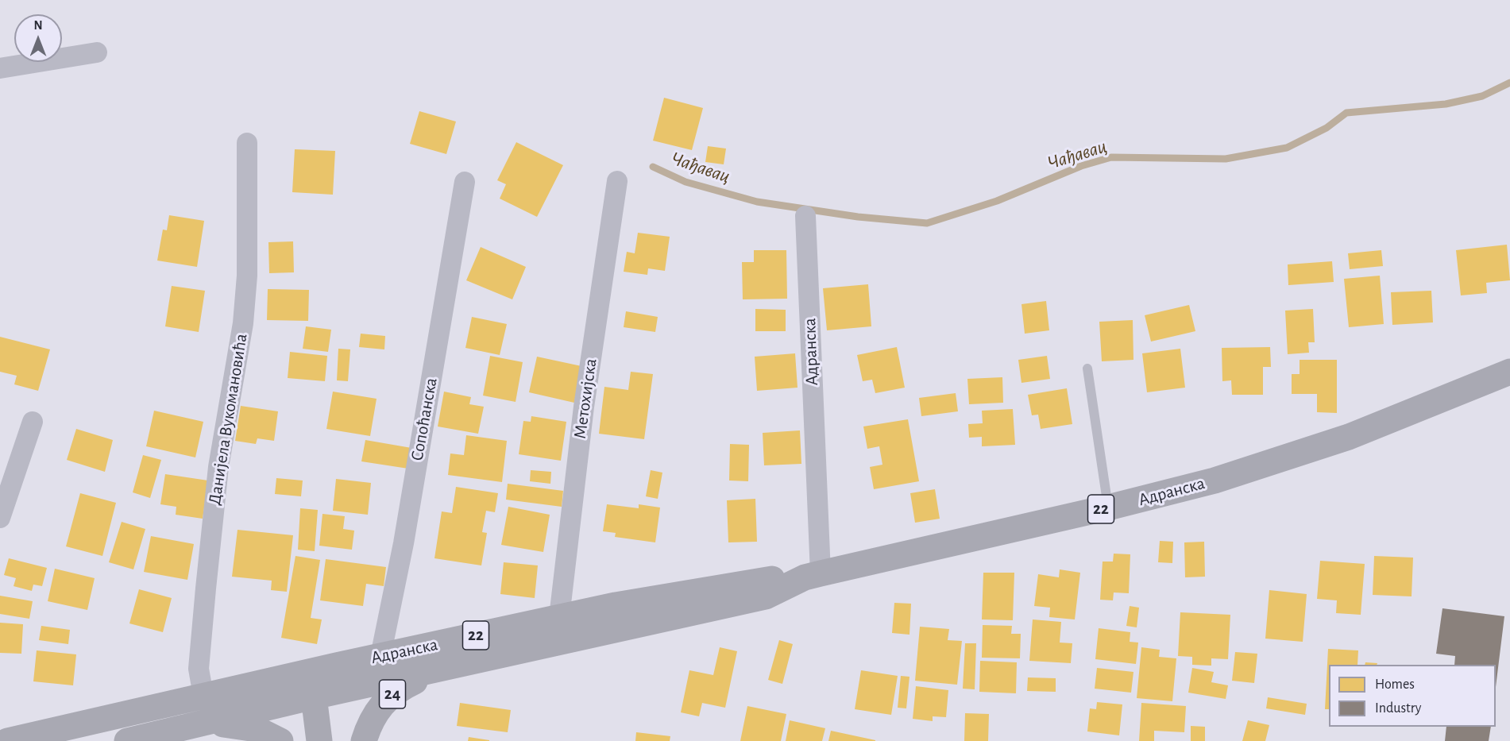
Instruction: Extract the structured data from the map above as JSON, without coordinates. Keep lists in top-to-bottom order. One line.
{"streets":{"main road":["Адранска","22","24"],"street":["Метохијска","Данијела Вукомановића","Сопоћанска"]},"crossings":[["Адранска","Метохијска"],["Адранска","Данијела Вукомановића"],["Адранска","Сопоћанска"],["Адранска","22"],["Адранска","24"]],"water":["Чађавац"],"legend":["Homes","Industry"],"north":"top"}
